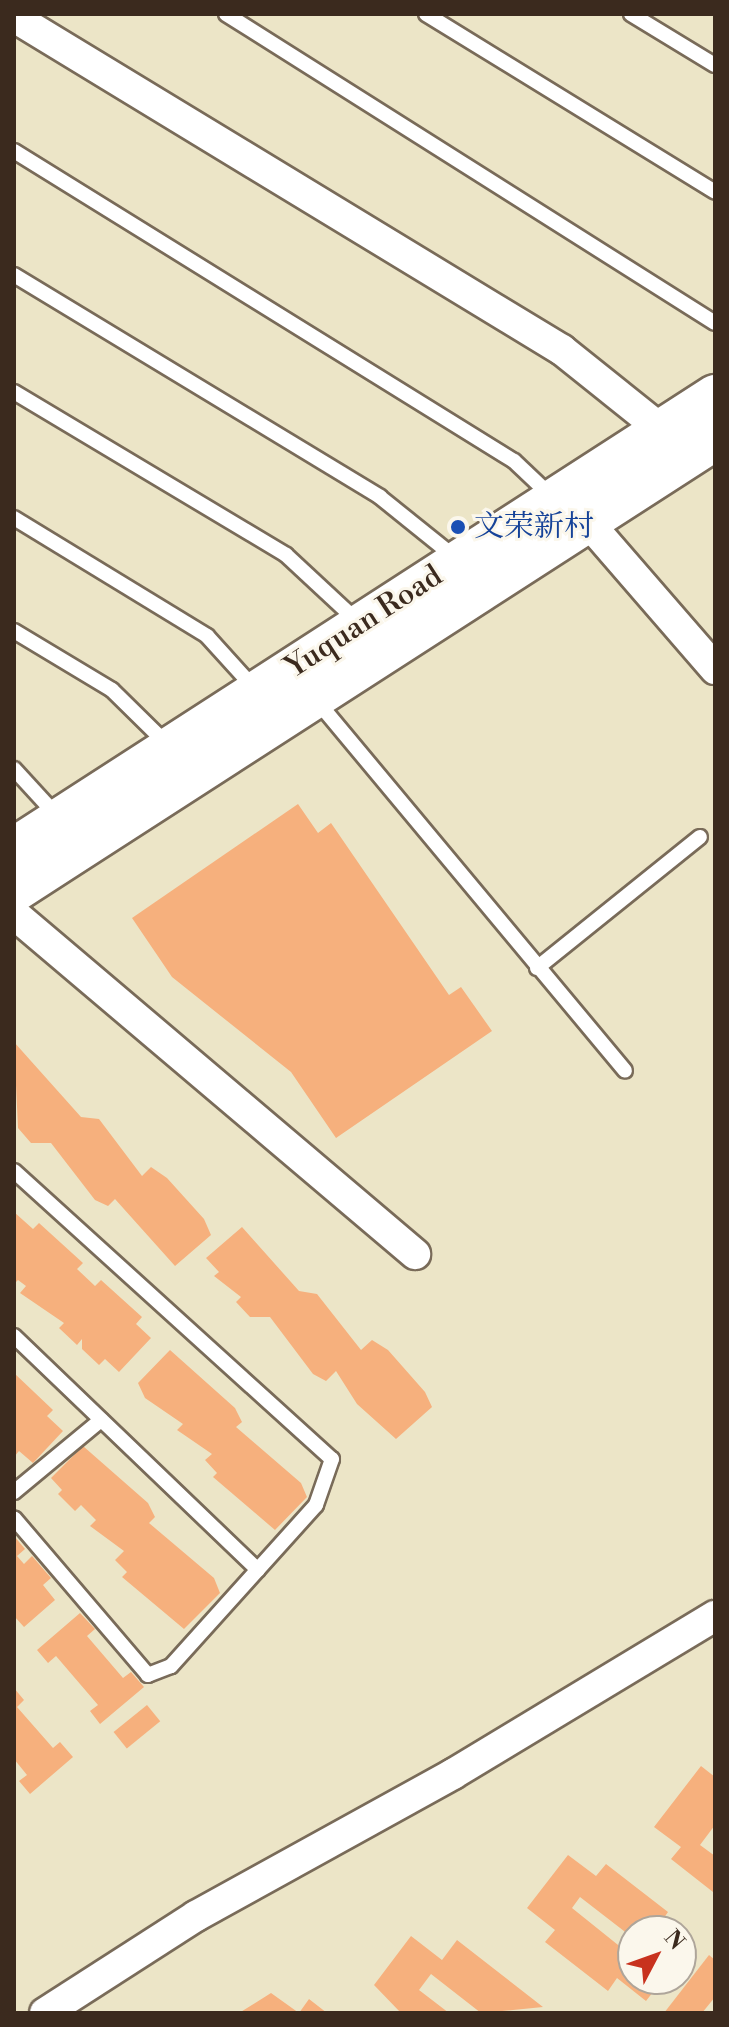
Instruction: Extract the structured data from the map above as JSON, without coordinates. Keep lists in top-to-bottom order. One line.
{"streets":{"main road":["Yuquan Road"]},"places":["文荣新村"],"north":"top right"}
